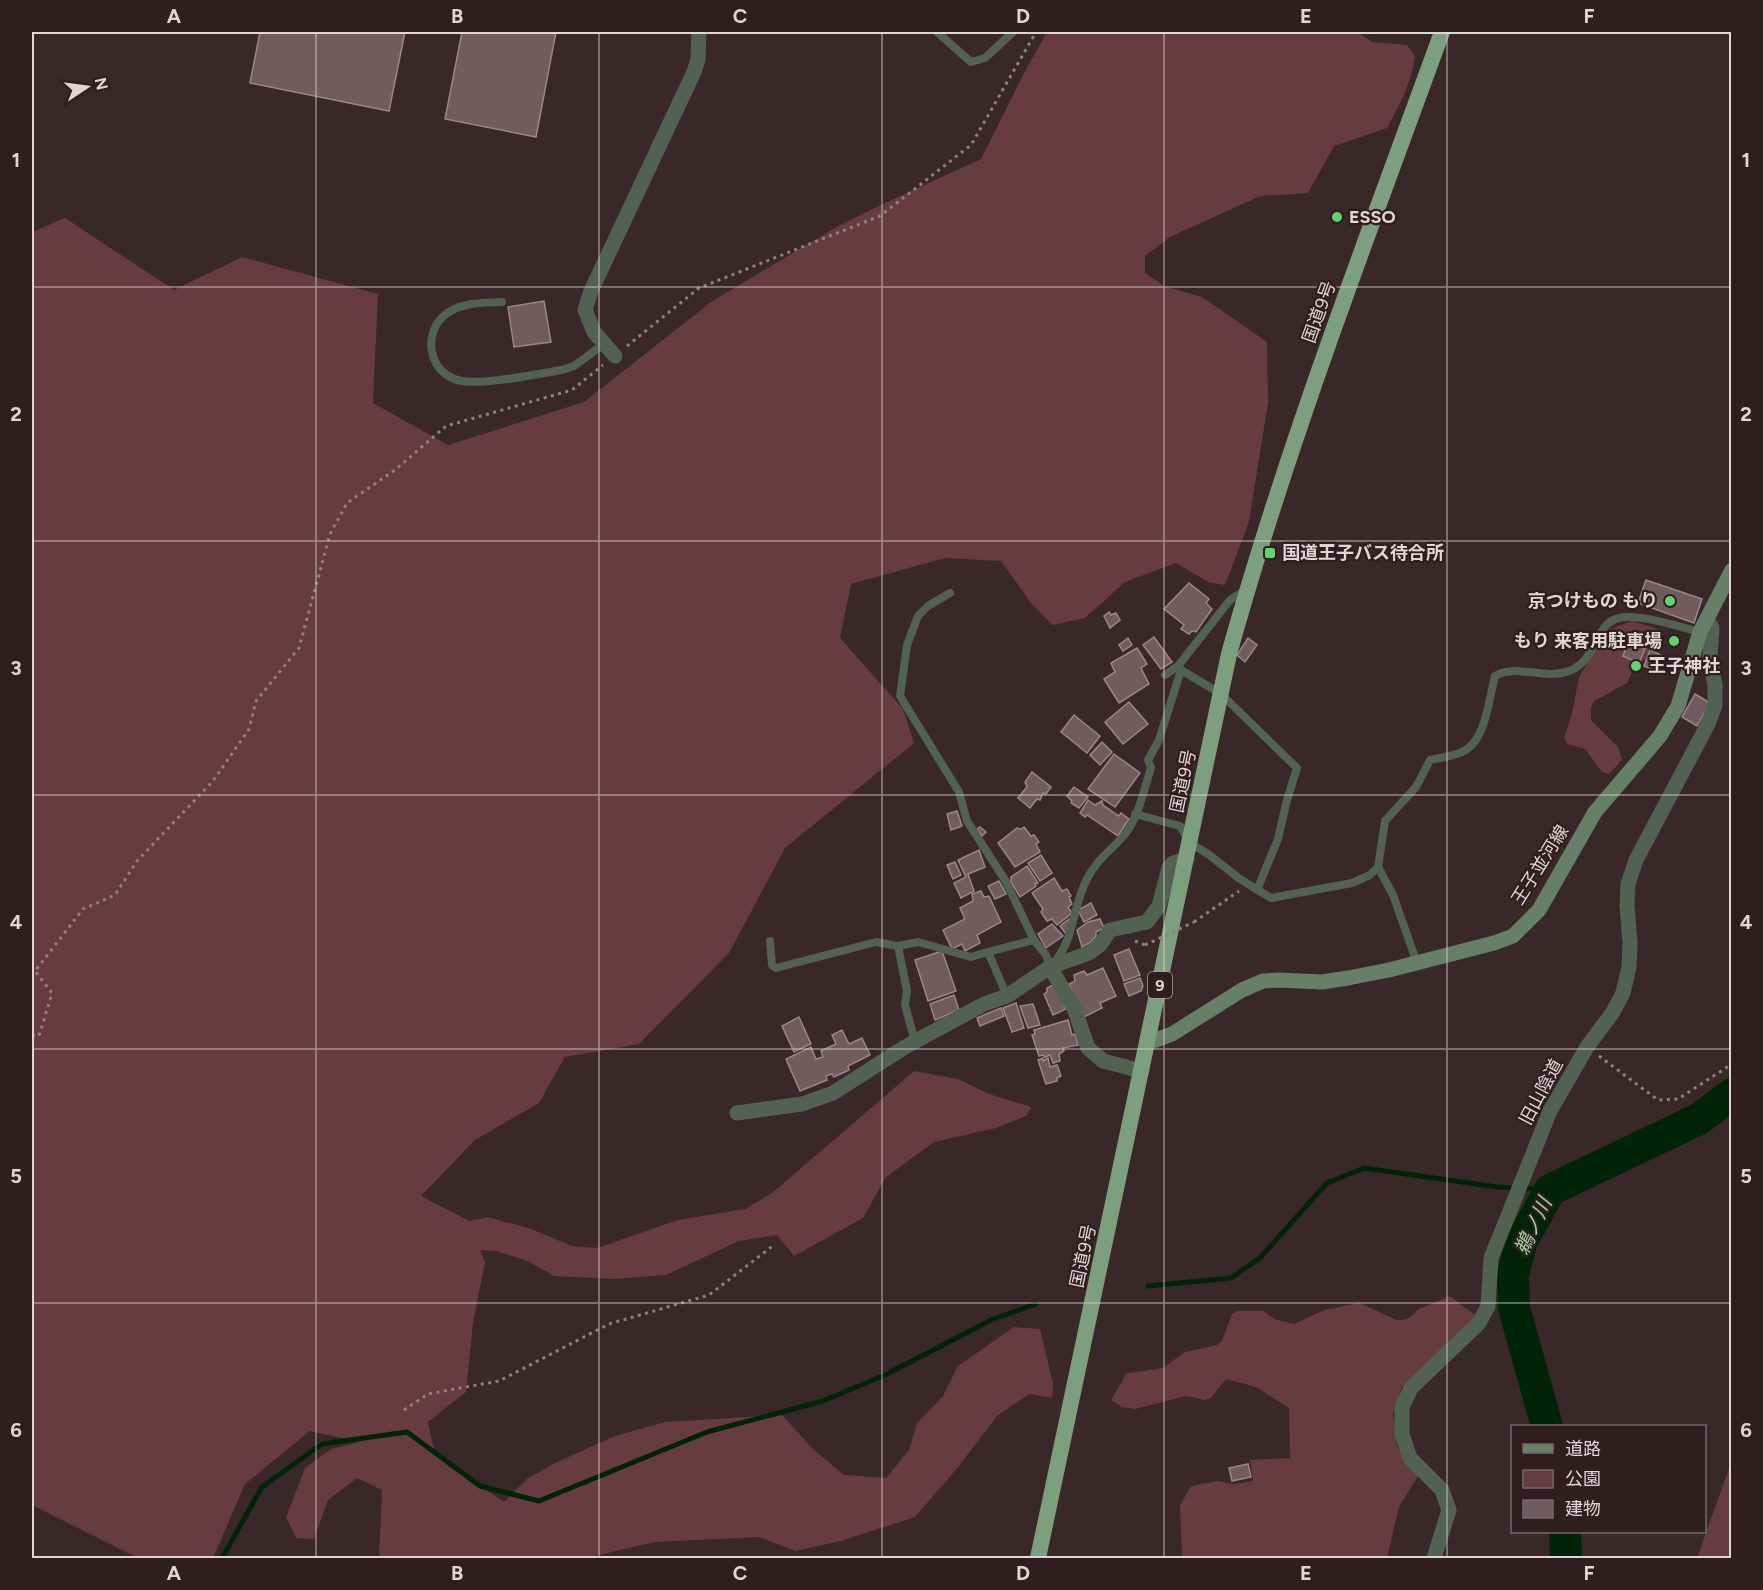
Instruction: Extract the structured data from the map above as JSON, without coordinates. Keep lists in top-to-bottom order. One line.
{"streets":{"highway":["国道9号","9"],"main road":["王子並河線"],"street":["旧山陰道"]},"crossings":[["国道9号","王子並河線"],["王子並河線","旧山陰道"]],"water":["鵜ノ川"],"places":{"other":["ESSO","京つけもの もり","もり 来客用駐車場","王子神社"],"transit":["国道王子バス待合所"]},"legend":["道路","公園","建物"],"north":"right","grid":{"columns":["A","B","C","D","E","F"],"rows":["1","2","3","4","5","6"]}}
